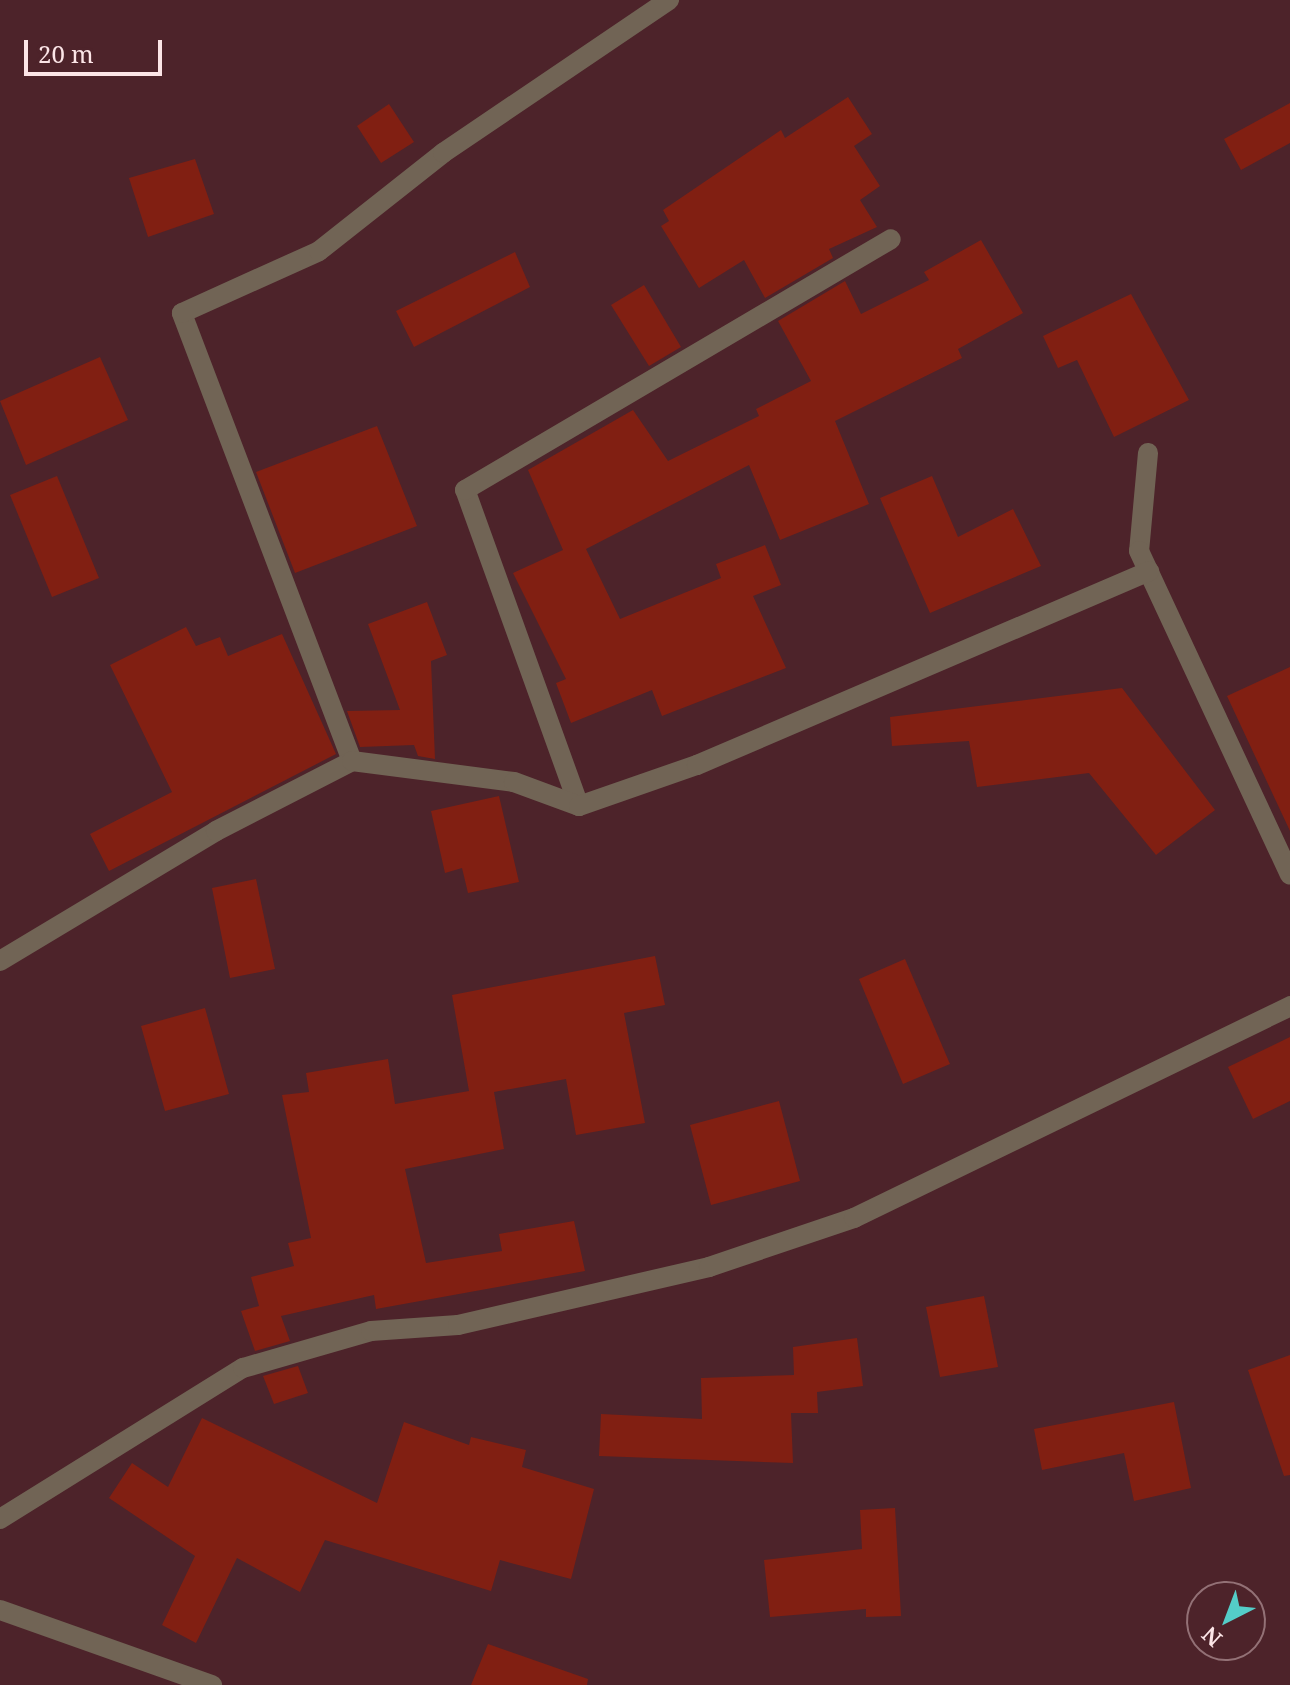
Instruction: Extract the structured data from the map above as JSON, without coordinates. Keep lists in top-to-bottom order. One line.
{"scale_bar":"20 m","north":"bottom left"}
